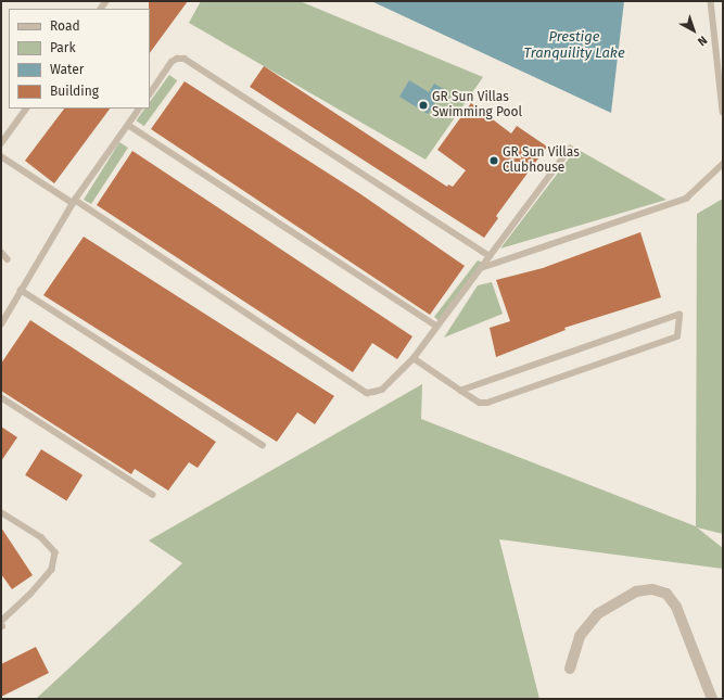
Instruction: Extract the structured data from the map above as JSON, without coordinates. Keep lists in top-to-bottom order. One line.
{"water":["Prestige Tranquility Lake"],"places":["GR Sun Villas Swimming Pool","GR Sun Villas Clubhouse"],"legend":["Road","Park","Water","Building"],"north":"bottom right"}
